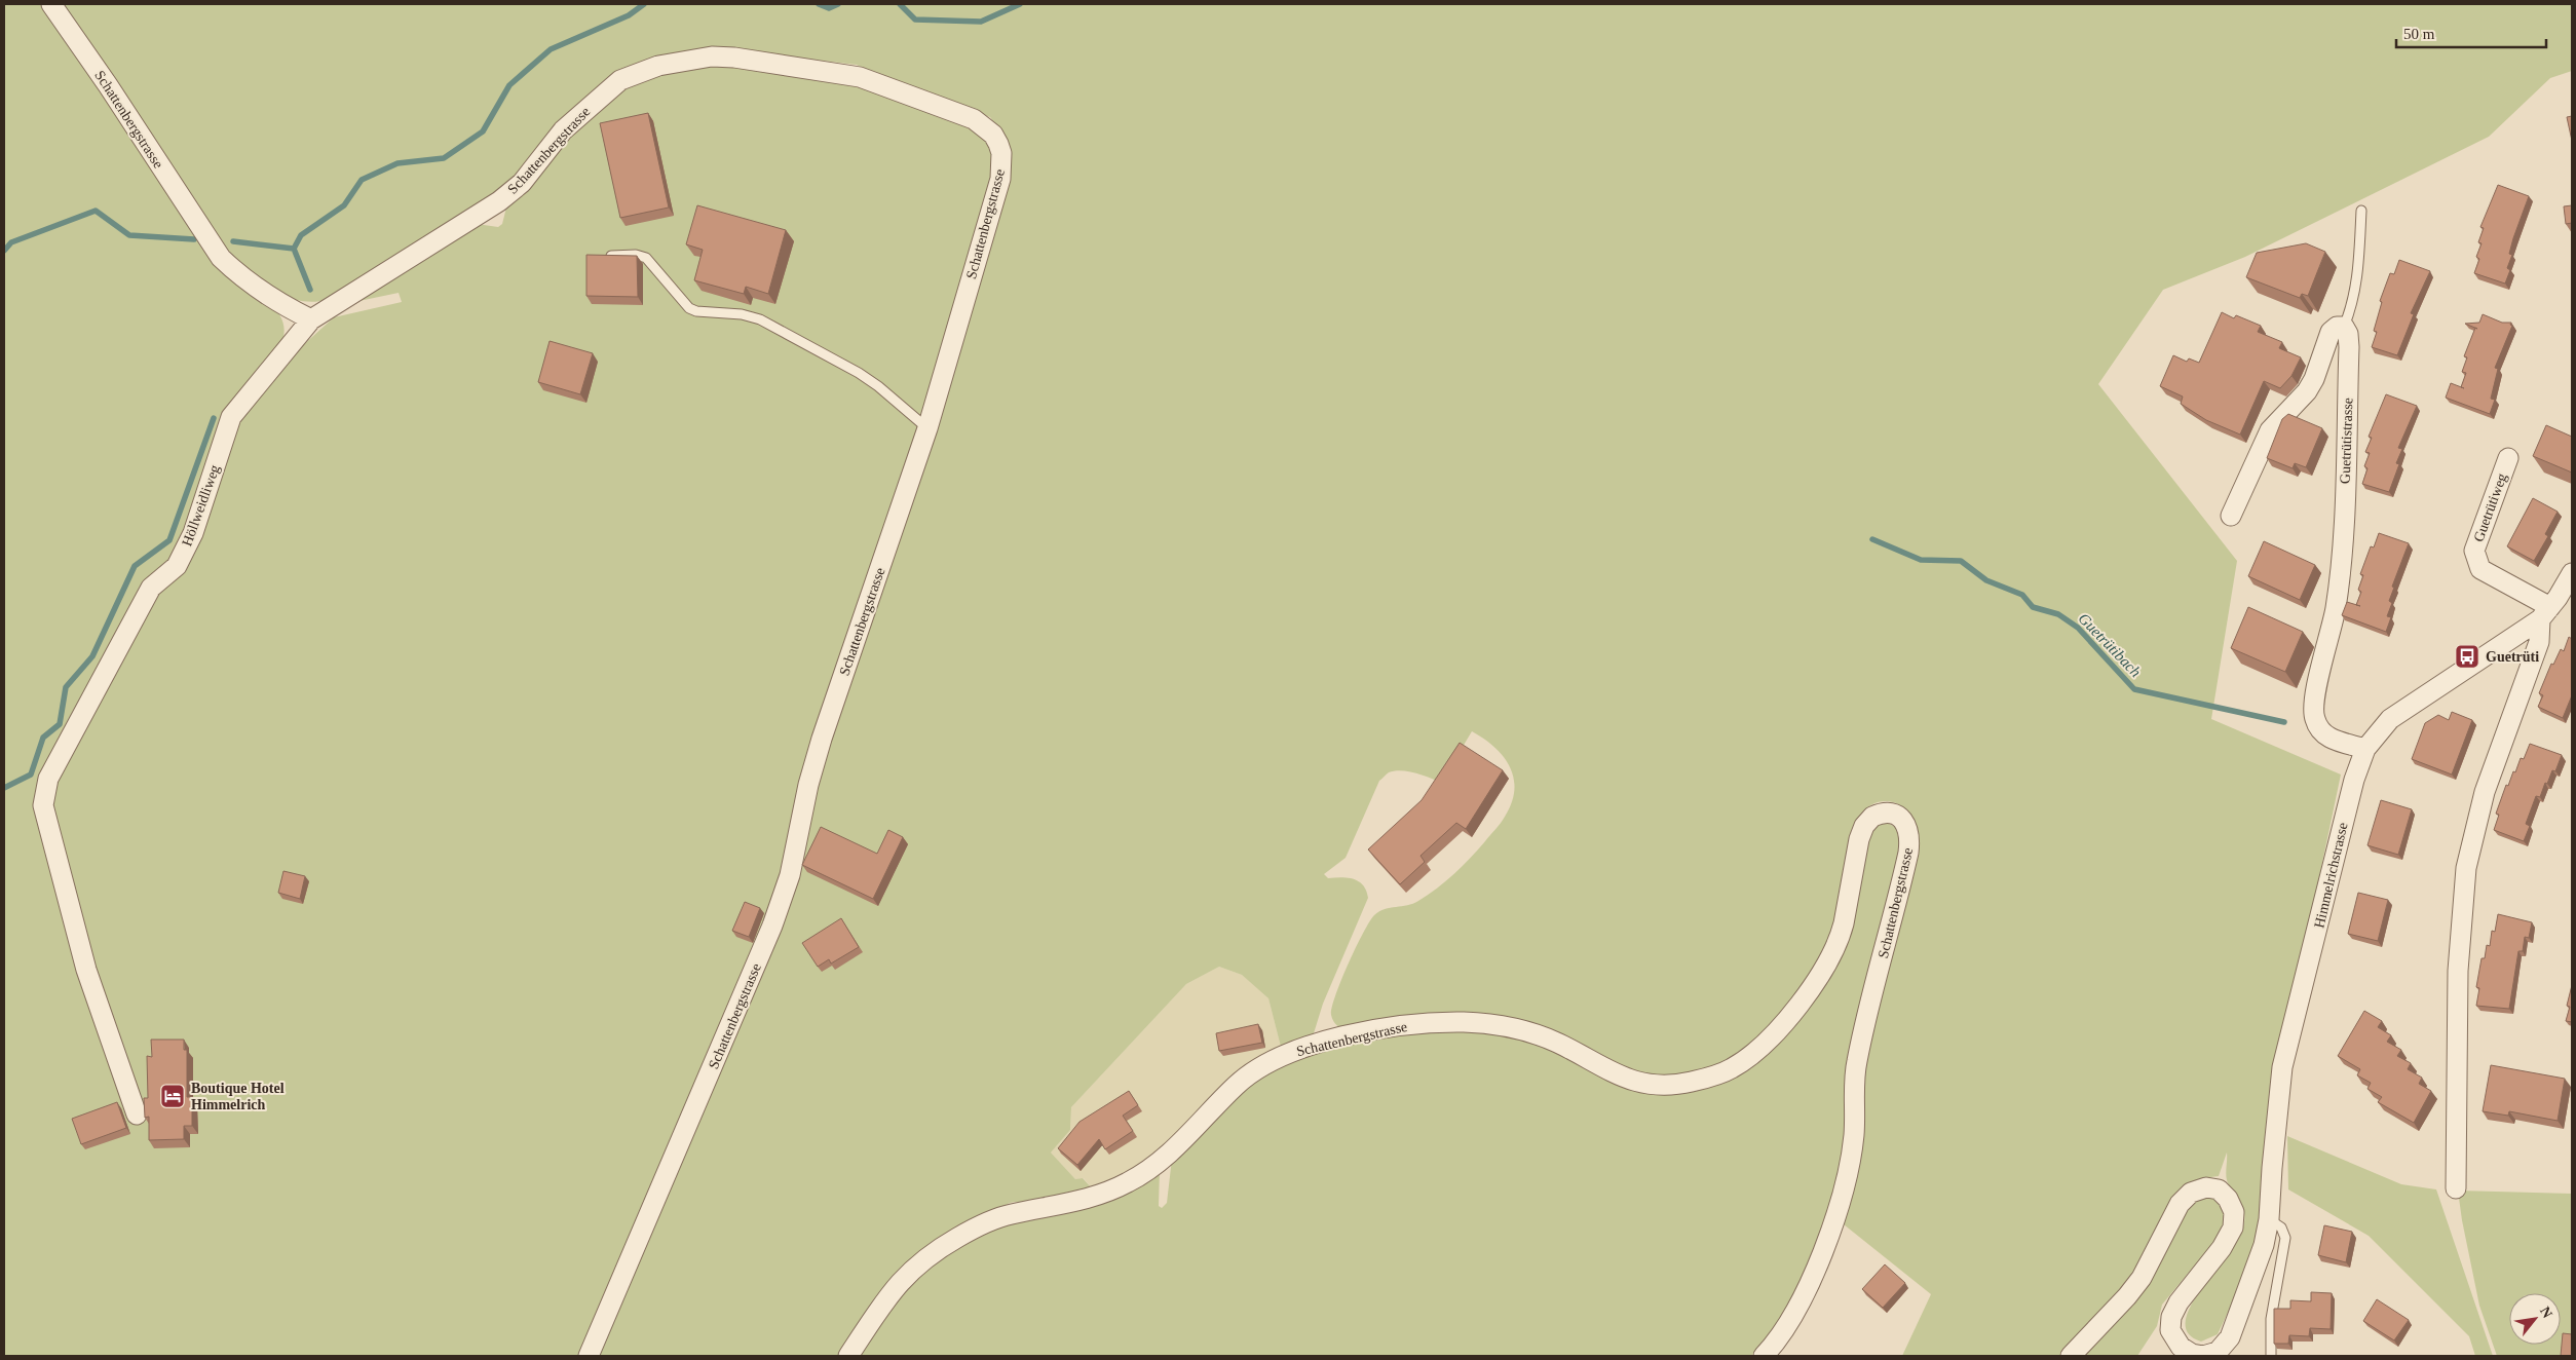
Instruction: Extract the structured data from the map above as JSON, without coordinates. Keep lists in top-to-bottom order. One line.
{"streets":{"street":["Schattenbergstrasse","Guetrütistrasse","Höllweidliweg","Guetrütiweg","Himmelrichstrasse"]},"crossings":[["Schattenbergstrasse","Höllweidliweg"],["Guetrütistrasse","Himmelrichstrasse"],["Guetrütiweg","Himmelrichstrasse"]],"water":["Guetrütibach"],"places":{"bus stop":["Guetrüti"],"hotel":["Boutique Hotel Himmelrich"]},"scale_bar":"50 m","north":"top right"}
